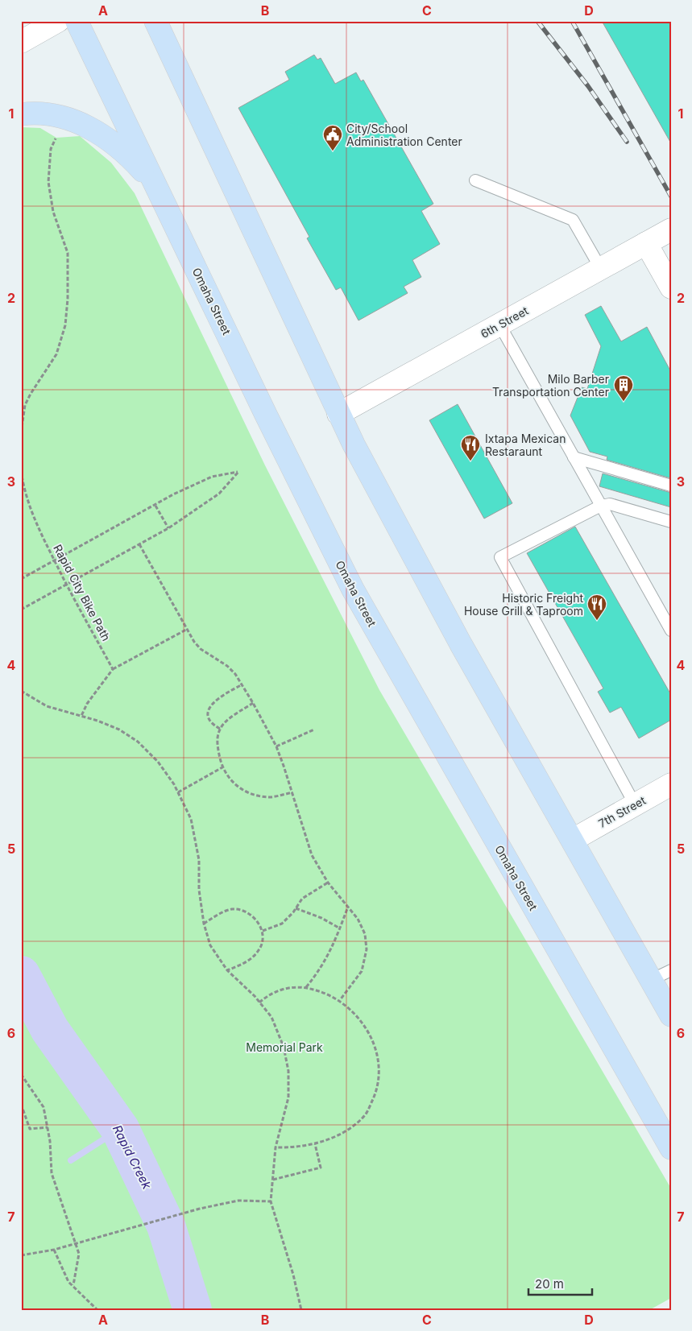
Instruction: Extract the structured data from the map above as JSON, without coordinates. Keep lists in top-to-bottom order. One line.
{"streets":{"main road":["Omaha Street"],"street":["6th Street","7th Street"],"path":["Rapid City Bike Path"]},"water":["Rapid Creek"],"parks":["Memorial Park"],"places":{"public building":["City/School Administration Center"],"building":["Milo Barber Transportation Center"],"restaurant":["Ixtapa Mexican Restaraunt","Historic Freight House Grill & Taproom"]},"scale_bar":"20 m","grid":{"columns":["A","B","C","D"],"rows":["1","2","3","4","5","6","7"]}}
